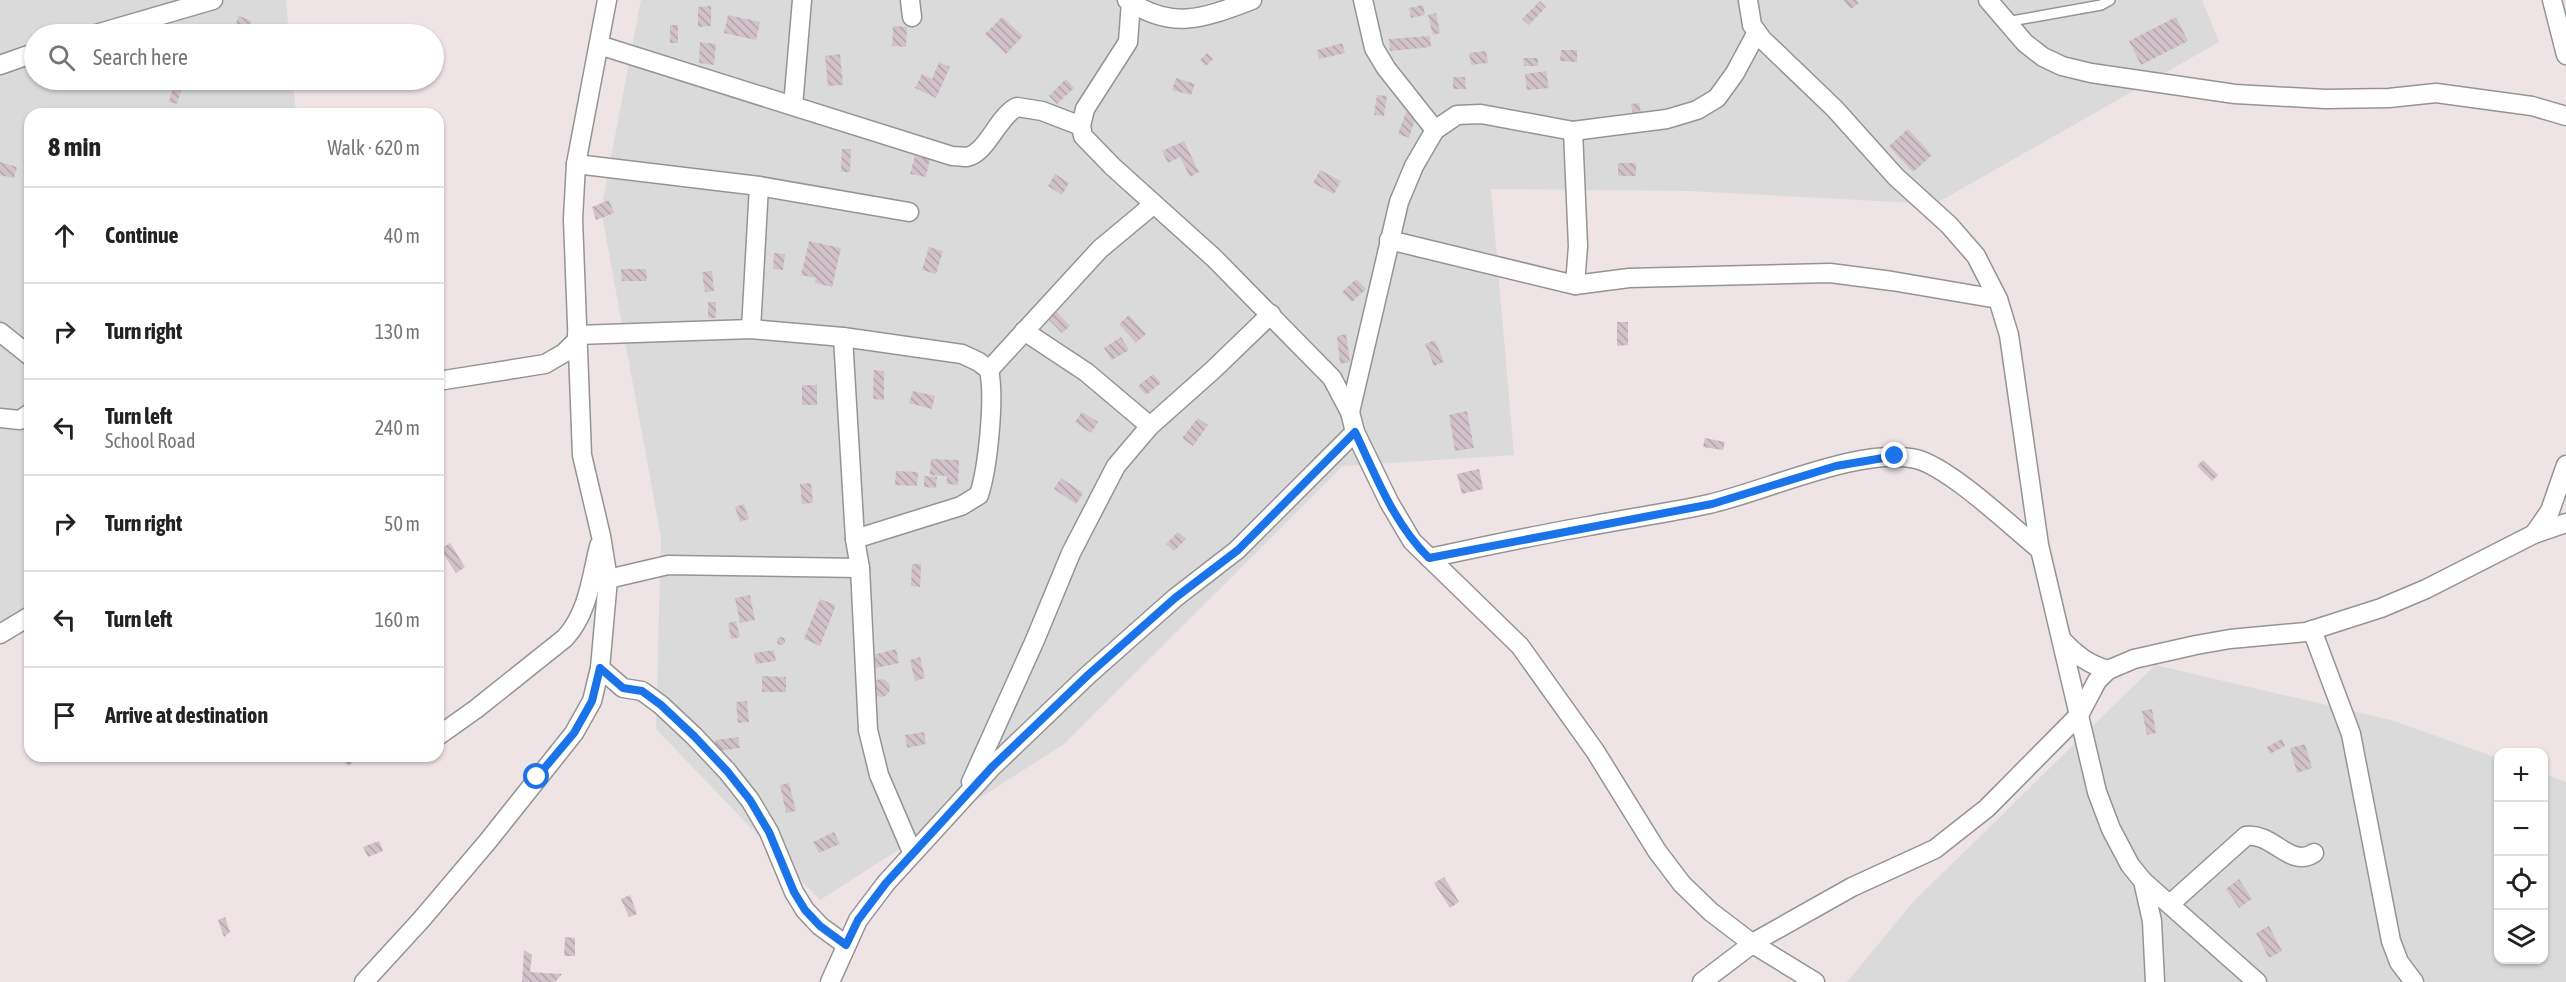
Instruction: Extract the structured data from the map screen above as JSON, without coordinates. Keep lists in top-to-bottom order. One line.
{"page":{"search":"Search here","heading":["8 min","Walk · 620 m"],"list":[["Continue","40 m"],["Turn right","130 m"],["Turn left","School Road","240 m"],["Turn right","50 m"],["Turn left","160 m"],"Arrive at destination"],"map_buttons":["+","−"]}}
